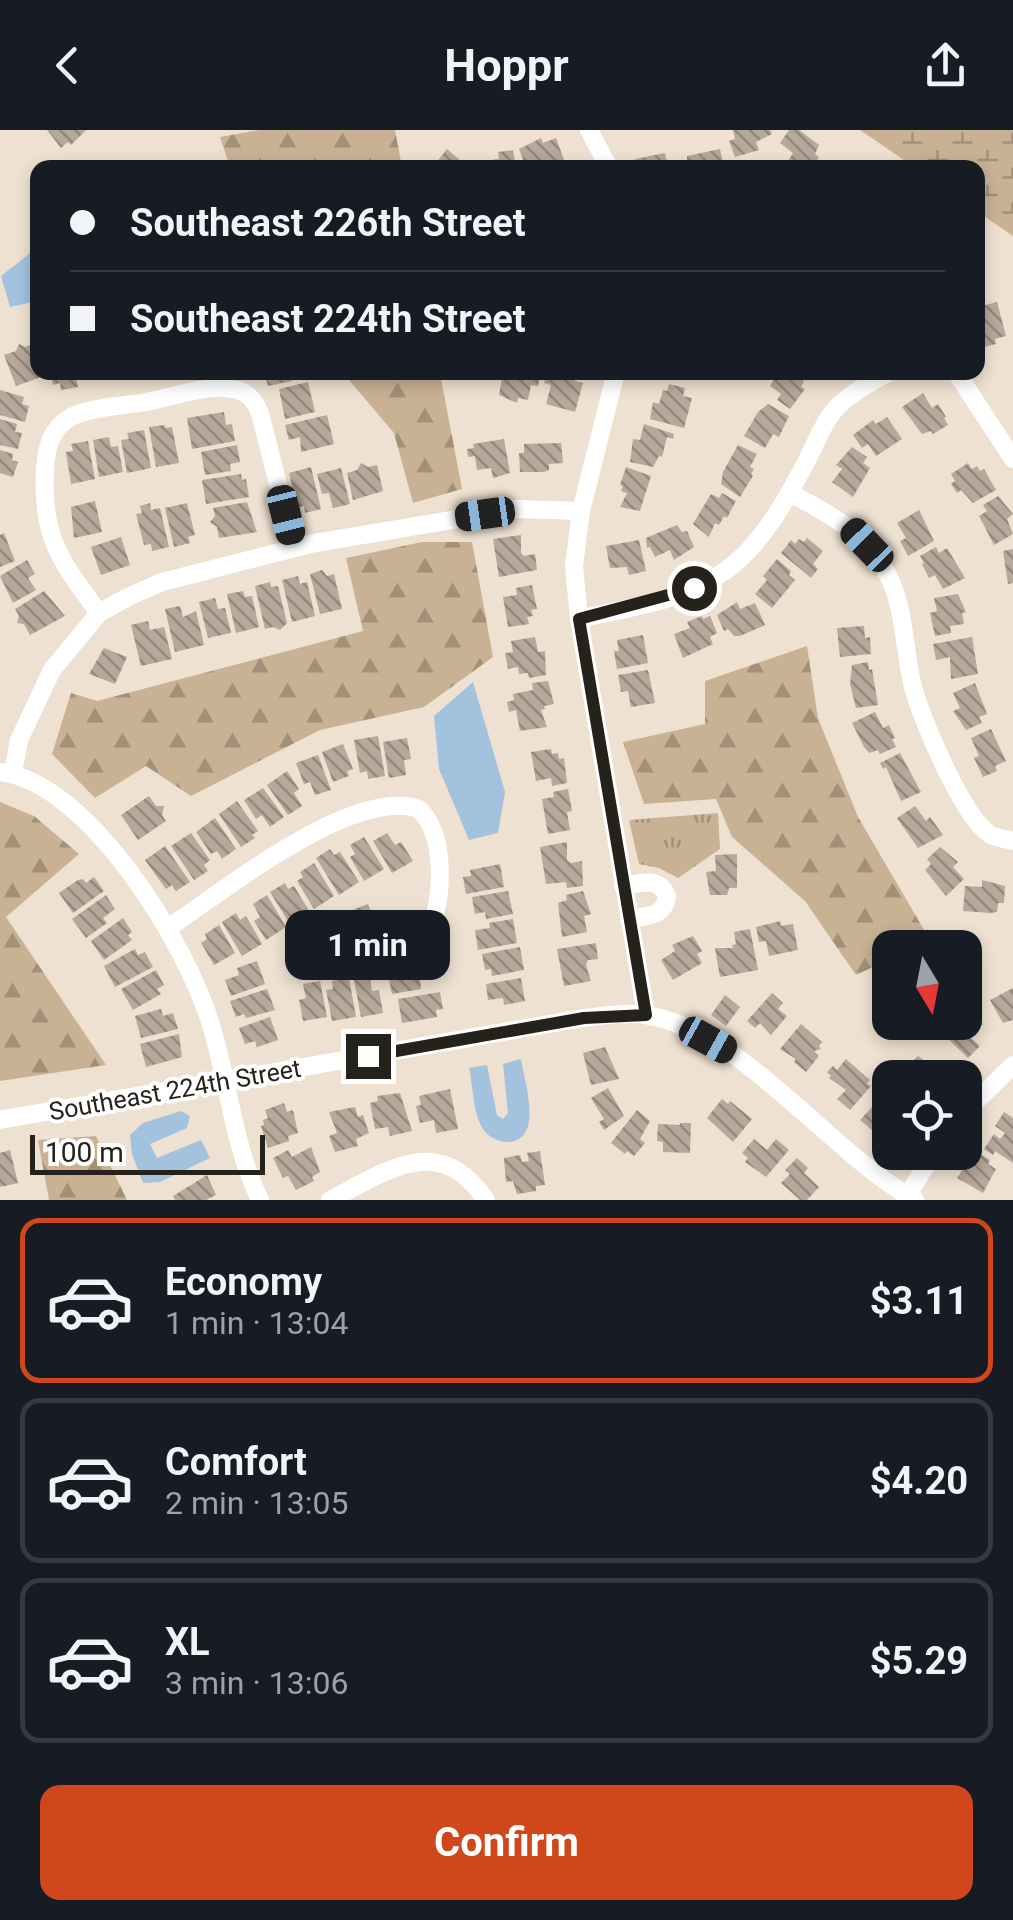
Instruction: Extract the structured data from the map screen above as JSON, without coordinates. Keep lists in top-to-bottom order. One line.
{"streets":{"street":["Southeast 224th Street"]},"scale_bar":"100 m","north":"bottom","page":{"header":"Hoppr","banner":["Southeast 226th Street","Southeast 224th Street"],"bubble":"1 min","scale":"100 m","list":[{"name":"Economy","note":"1 min · 13:04","value":"$3.11"},{"name":"Comfort","note":"2 min · 13:05","value":"$4.20"},{"name":"XL","note":"3 min · 13:06","value":"$5.29"}],"buttons":"Confirm"}}
